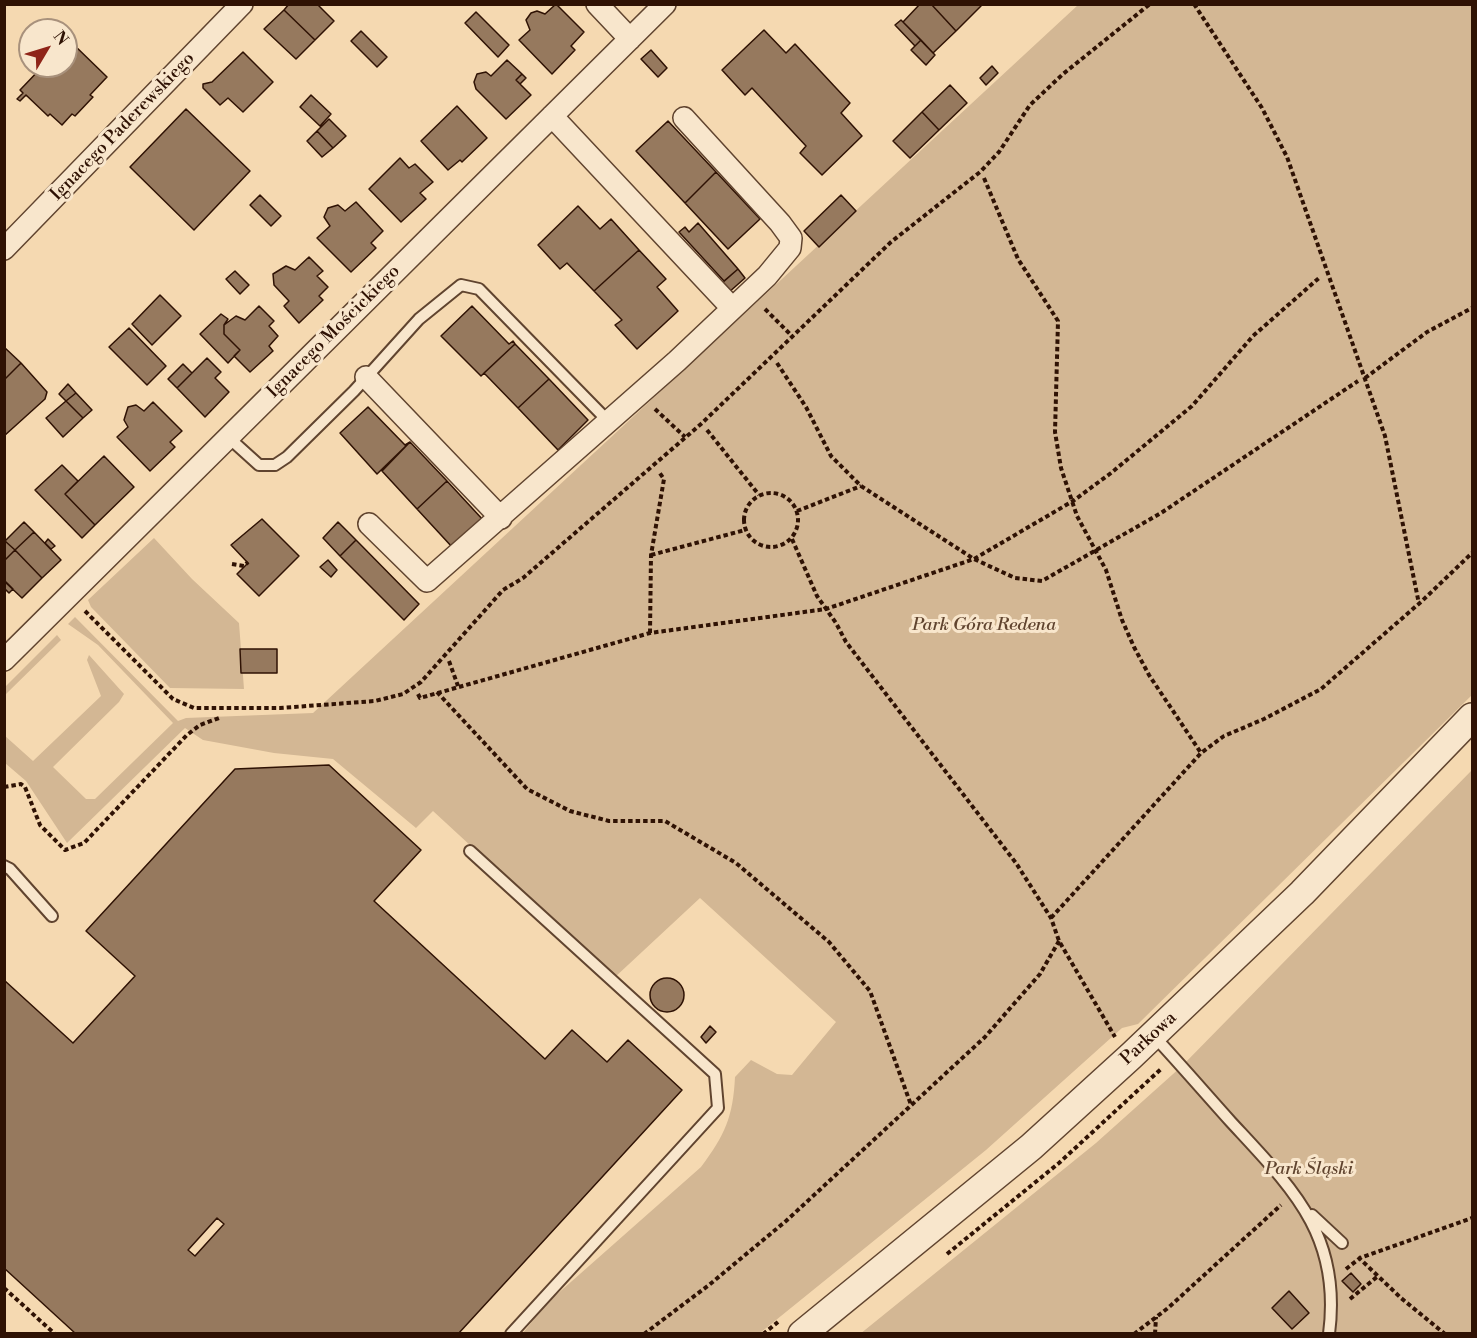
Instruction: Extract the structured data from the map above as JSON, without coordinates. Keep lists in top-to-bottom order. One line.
{"streets":{"street":["Ignacego Paderewskiego","Ignacego Mościckiego","Parkowa"]},"parks":["Park Góra Redena","Park Śląski"],"north":"top right"}
